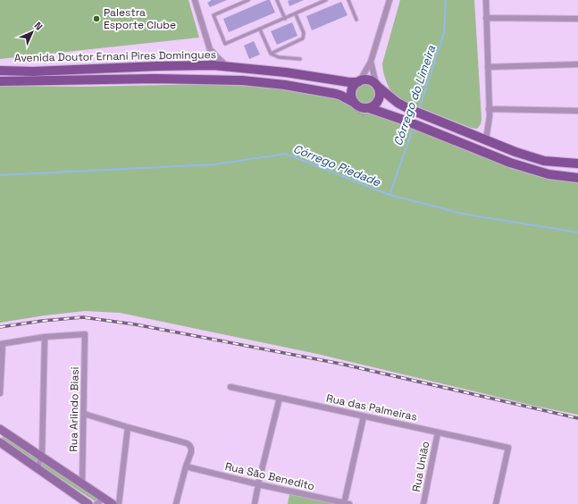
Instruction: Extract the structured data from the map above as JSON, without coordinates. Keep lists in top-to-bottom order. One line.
{"streets":{"main road":["Avenida Doutor Ernani Pires Domingues"],"street":["Rua das Palmeiras","Rua Arlindo Biasi","Rua União","Rua São Benedito"]},"crossings":[["Rua das Palmeiras","Rua União"]],"water":["Córrego do Limeira","Córrego Piedade"],"places":["Palestra Esporte Clube"],"north":"top right"}
